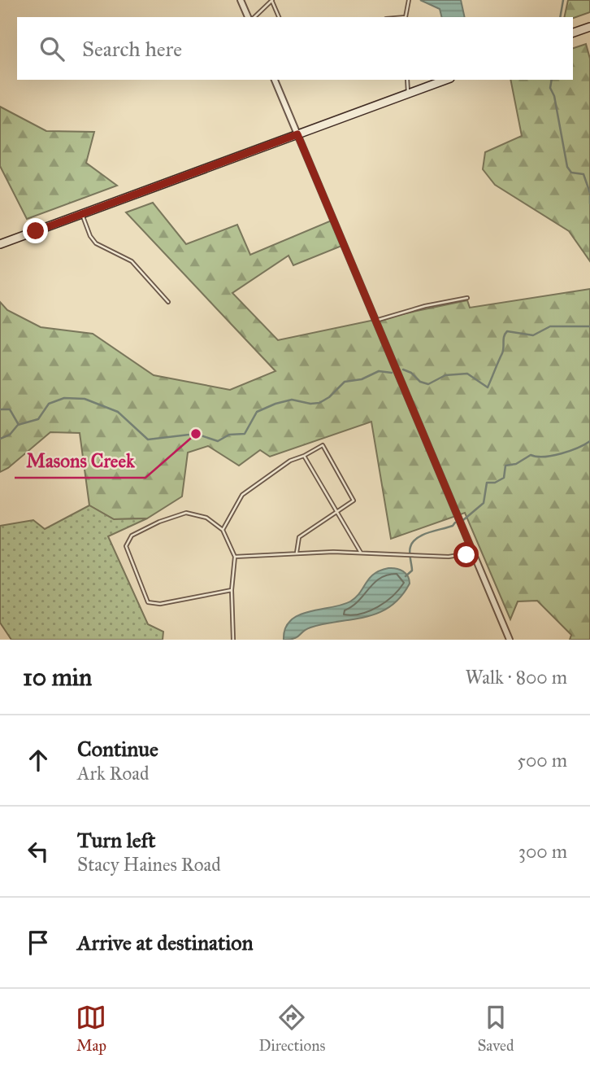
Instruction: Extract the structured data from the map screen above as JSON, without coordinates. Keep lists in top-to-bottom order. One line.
{"places":["Masons Creek"],"page":{"search":"Search here","heading":["10 min","Walk · 800 m"],"list":[["Continue","Ark Road","500 m"],["Turn left","Stacy Haines Road","300 m"],"Arrive at destination"],"nav":["Map","Directions","Saved"]}}
